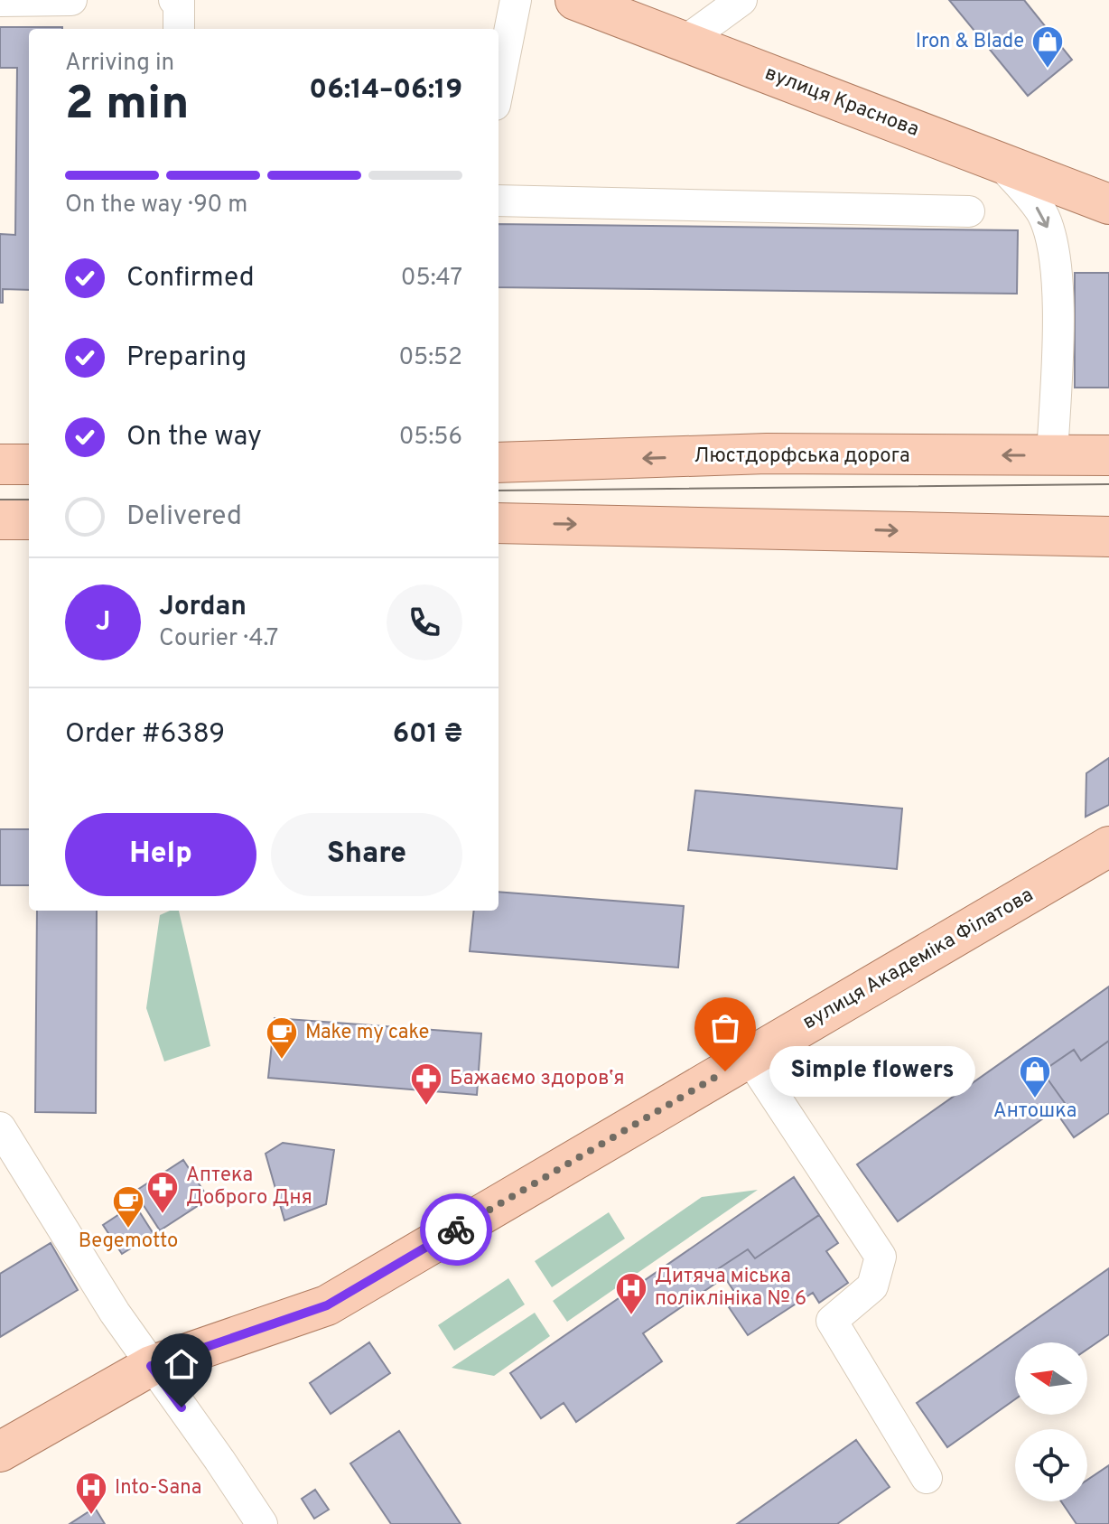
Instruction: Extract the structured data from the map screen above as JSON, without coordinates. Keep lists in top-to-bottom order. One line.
{"streets":{"main road":["вулиця Краснова","Люстдорфська дорога","вулиця Академіка Філатова"]},"places":{"shop":["Iron & Blade","Антошка"],"cafe":["Make my cake","Begemotto"],"other":["Simple flowers"],"pharmacy":["Бажаємо здоровʼя","Аптека Доброго Дня"],"hospital":["Дитяча міська поліклініка № 6","Into-Sana"]},"north":"left","page":{"heading":["2 min","Arriving in","06:14–06:19"],"panel":["Jordan","Courier · 4.7","Order #6389","601 ₴"],"bar":"On the way · 90 m","list":[["Confirmed","05:47"],["Preparing","05:52"],["On the way","05:56"],"Delivered"],"round":"J","buttons":["Help","Share"],"bubble":"Simple flowers"}}
